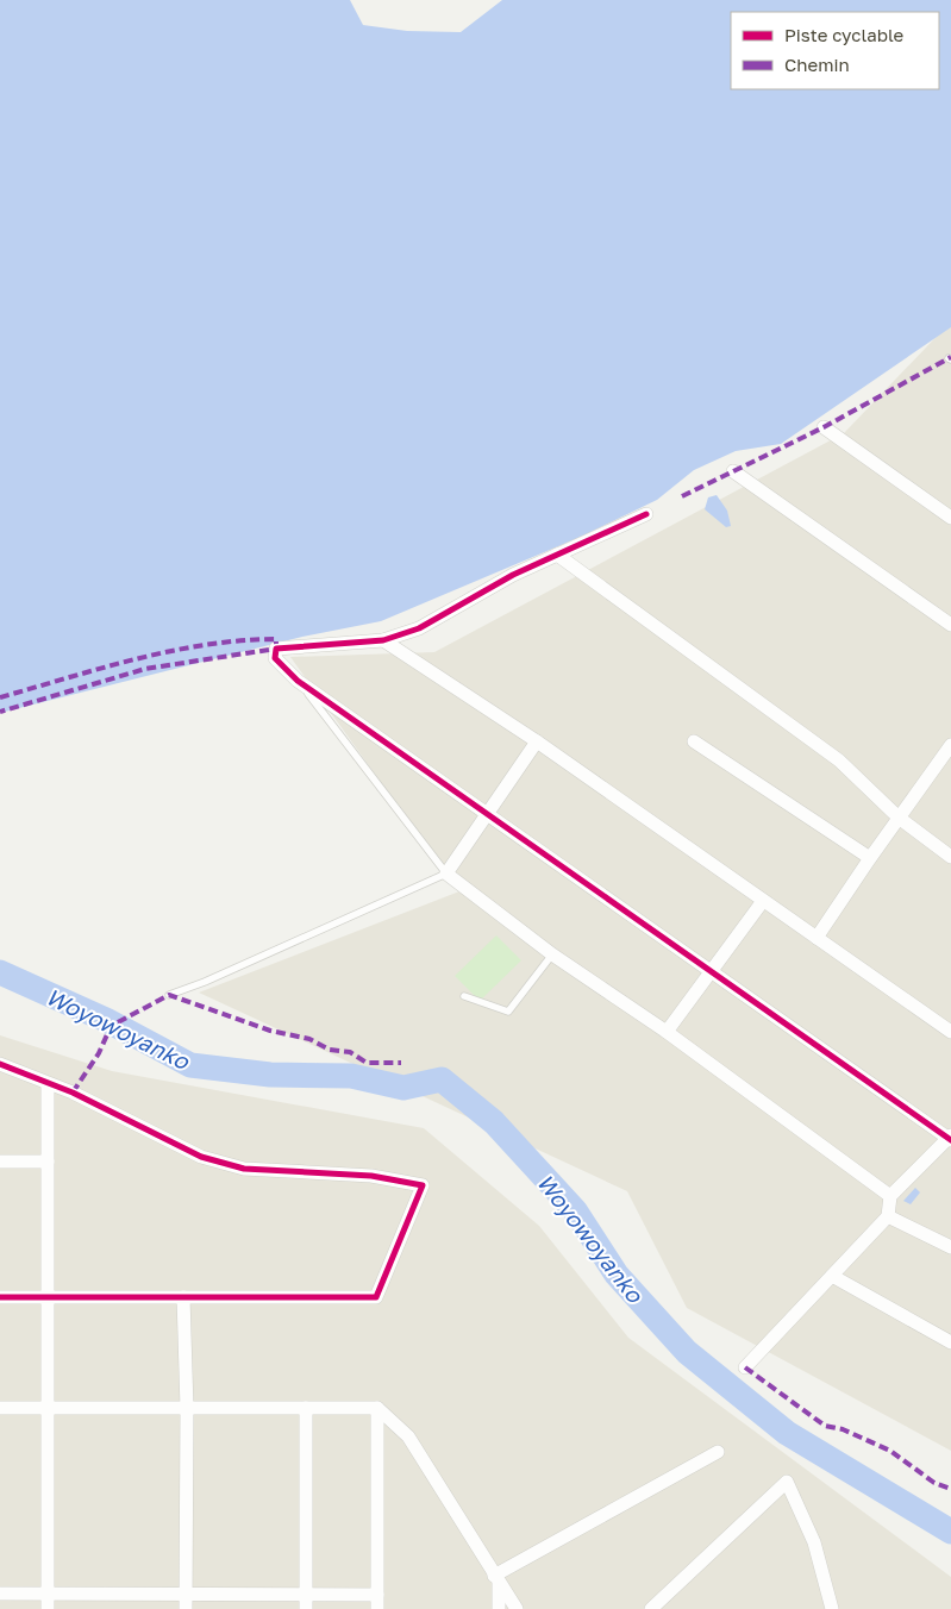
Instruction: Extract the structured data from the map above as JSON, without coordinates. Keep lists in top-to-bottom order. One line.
{"water":["Woyowoyanko"],"legend":["Piste cyclable","Chemin"]}
